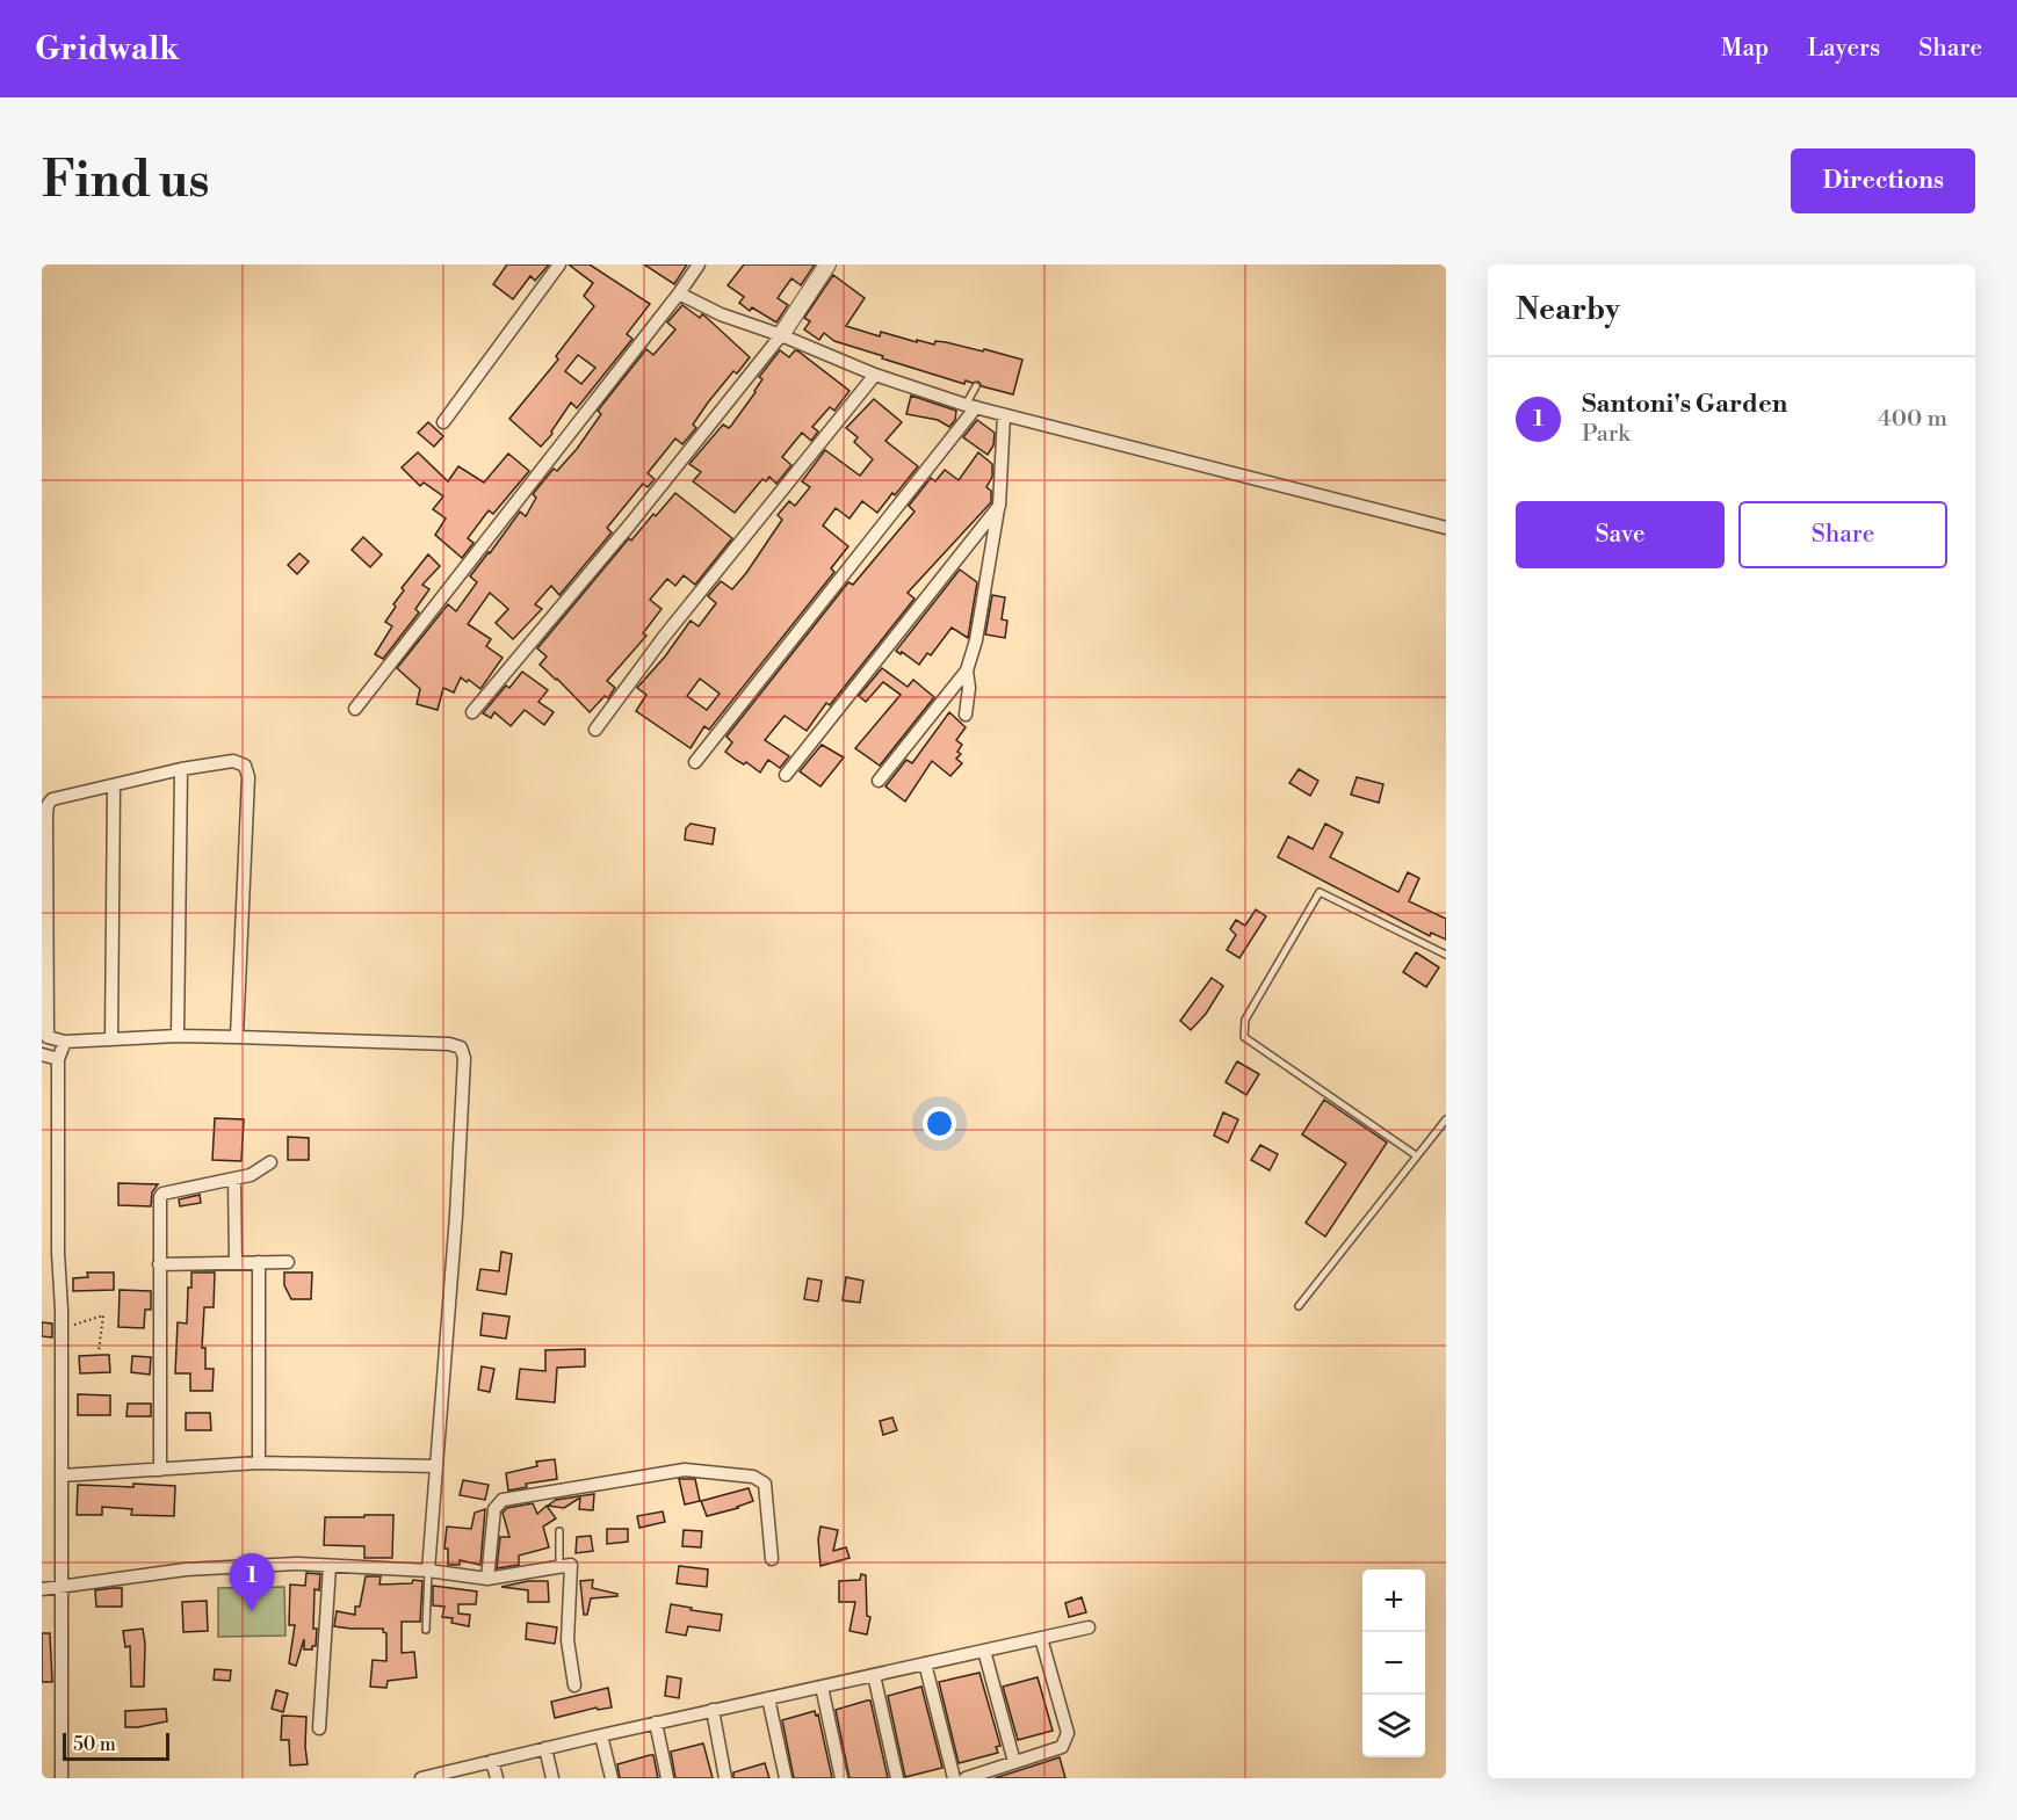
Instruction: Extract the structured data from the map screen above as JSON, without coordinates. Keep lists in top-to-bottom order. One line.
{"scale_bar":"50 m","page":{"header":"Gridwalk","nav":["Map","Layers","Share"],"buttons":["Directions",["Save","Share"]],"title":"Find us","heading":"Nearby","list":[{"mark":"1","name":"Santoni's Garden","note":"Park","value":"400 m"}],"pins":"1","map_buttons":["+","−"],"scale":"50 m"}}
